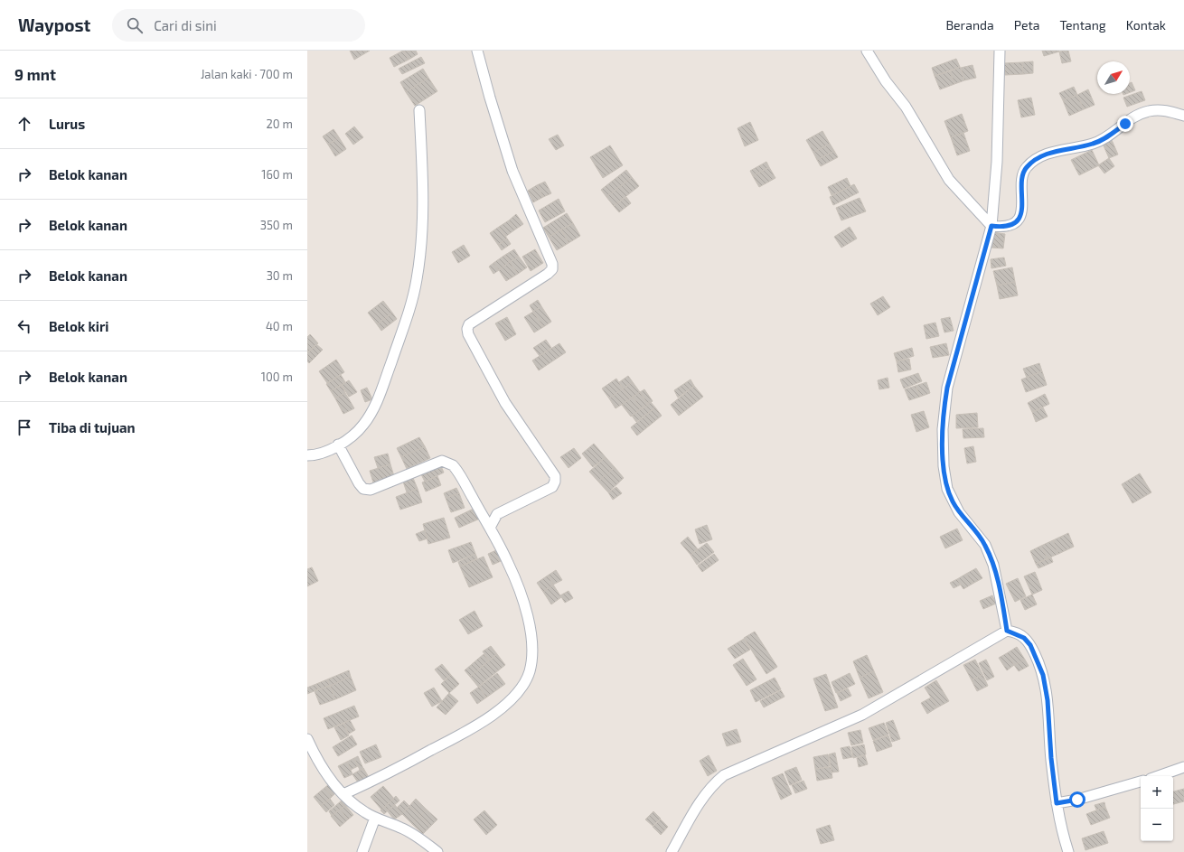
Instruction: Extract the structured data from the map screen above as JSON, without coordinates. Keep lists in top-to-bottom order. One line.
{"north":"top right","page":{"header":"Waypost","search":"Cari di sini","nav":["Beranda","Peta","Tentang","Kontak"],"heading":["9 mnt","Jalan kaki · 700 m"],"list":[["Lurus","20 m"],["Belok kanan","160 m"],["Belok kanan","350 m"],["Belok kanan","30 m"],["Belok kiri","40 m"],["Belok kanan","100 m"],"Tiba di tujuan"],"map_buttons":["+","−"]}}
